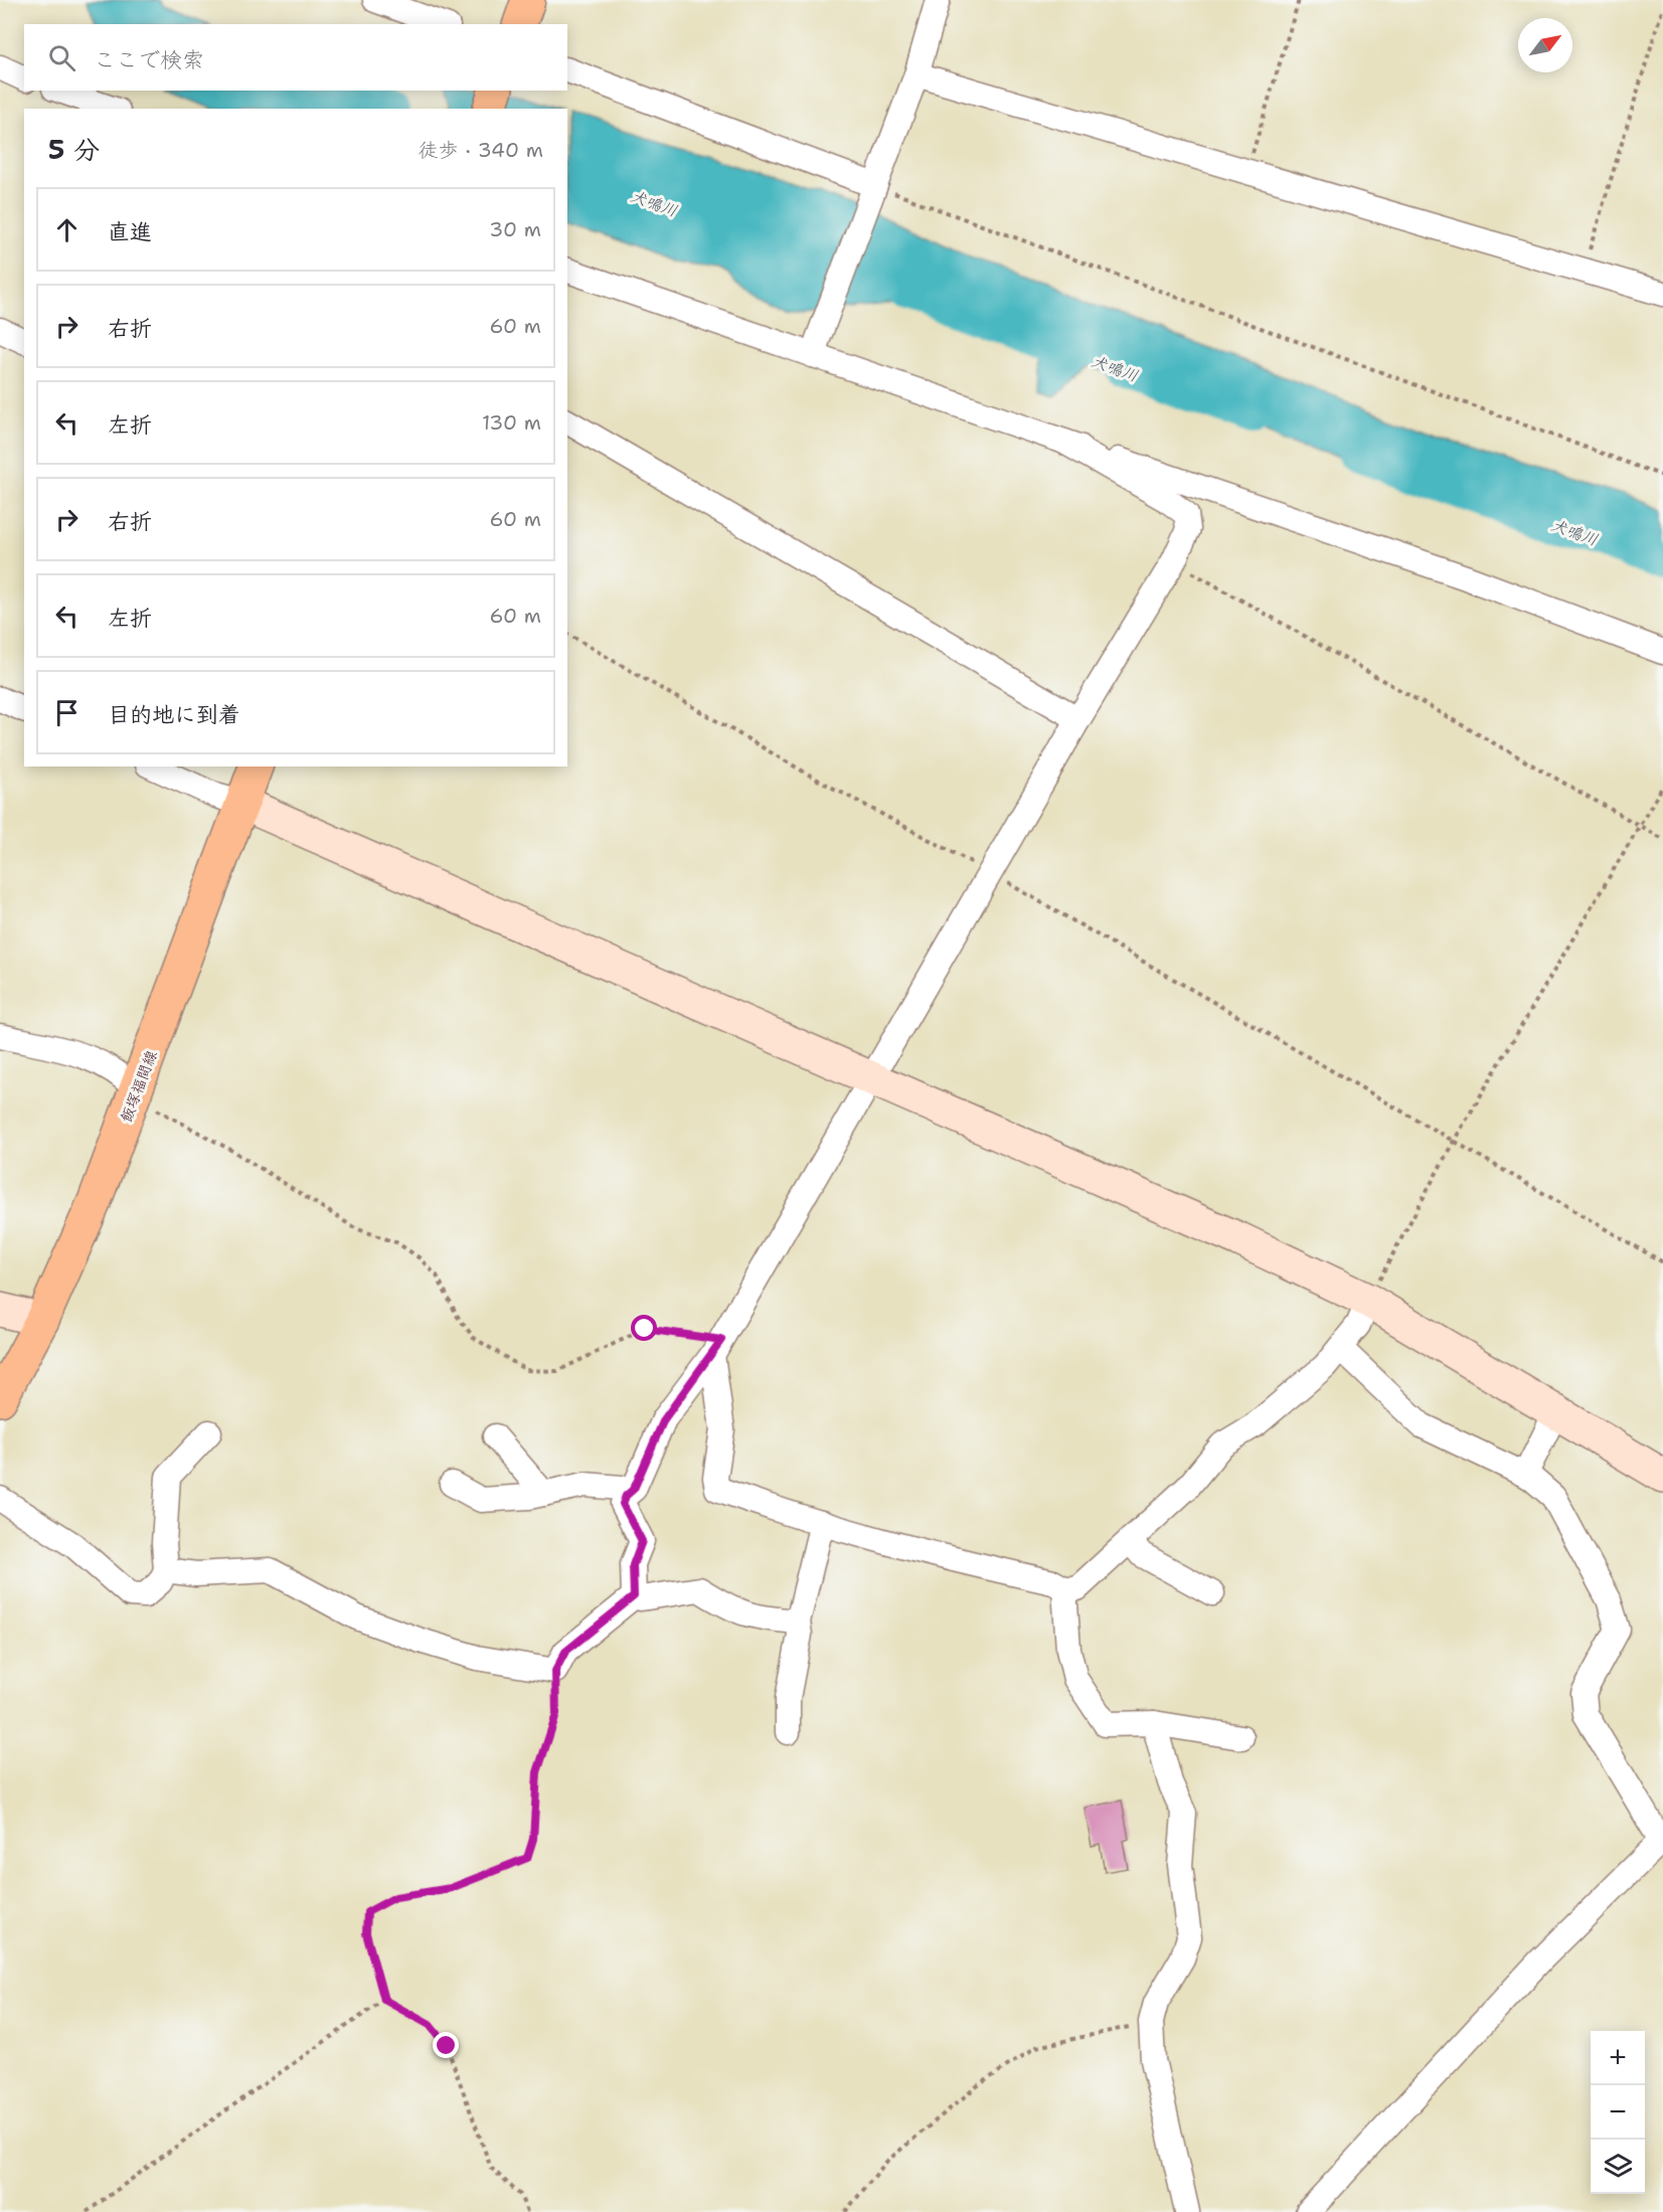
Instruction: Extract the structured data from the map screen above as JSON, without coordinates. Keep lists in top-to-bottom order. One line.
{"streets":{"main road":["飯塚福間線"]},"water":["犬鳴川"],"north":"top right","page":{"search":"ここで検索","heading":["5 分","徒歩 · 340 m"],"list":[["直進","30 m"],["右折","60 m"],["左折","130 m"],["右折","60 m"],["左折","60 m"],"目的地に到着"],"map_buttons":["+","−"]}}
